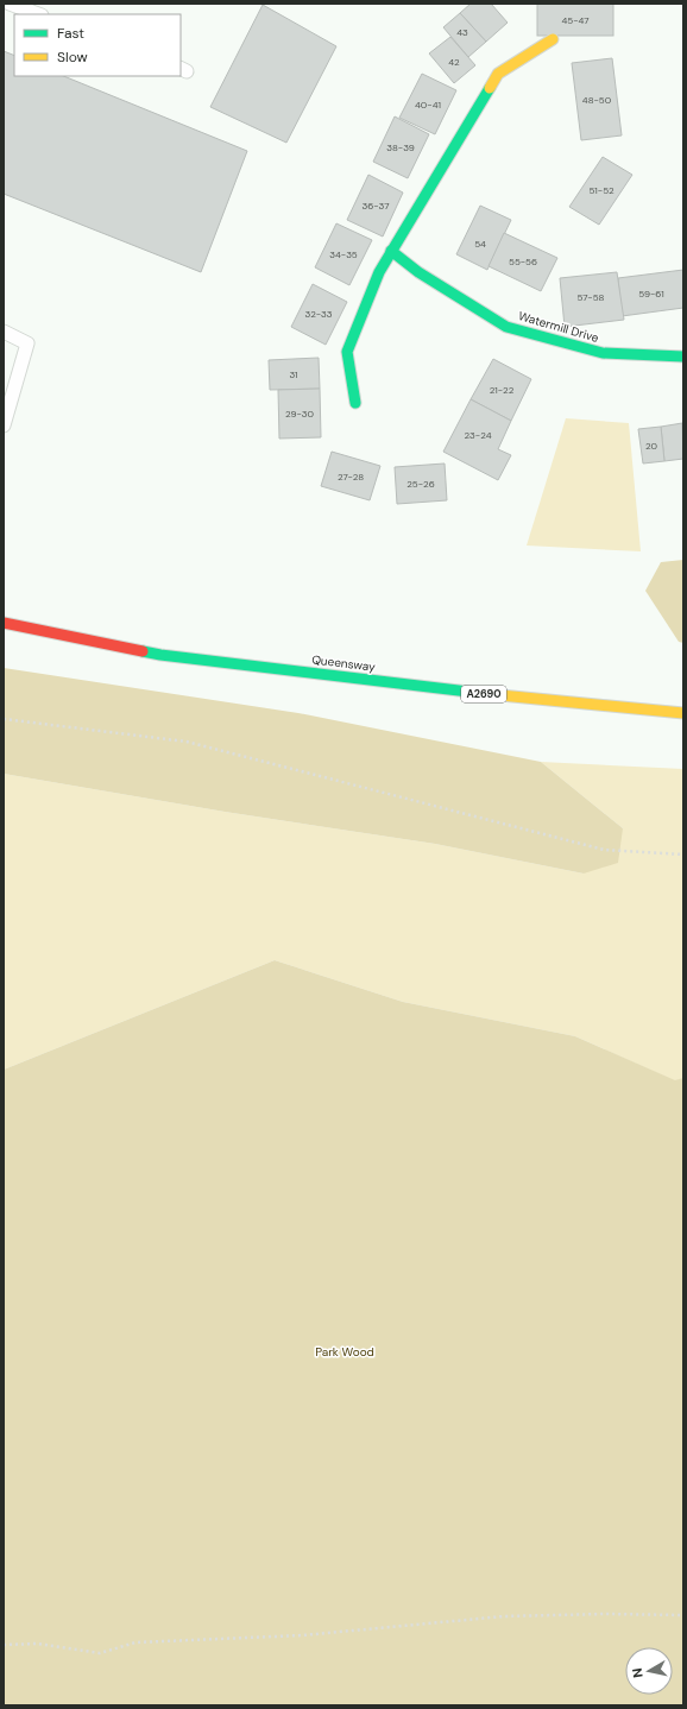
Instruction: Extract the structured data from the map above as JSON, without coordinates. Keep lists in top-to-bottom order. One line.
{"streets":{"street":["Watermill Drive","Queensway","A2690"]},"parks":["Park Wood"],"house_numbers":["45-47","43","42","48-50","40-41","38-39","51-52","36-37","54","34-35","55-56","59-61","57-58","32-33","31","21-22","29-30","23-24","20","27-28","25-26"],"legend":["Fast","Slow"],"north":"left"}
